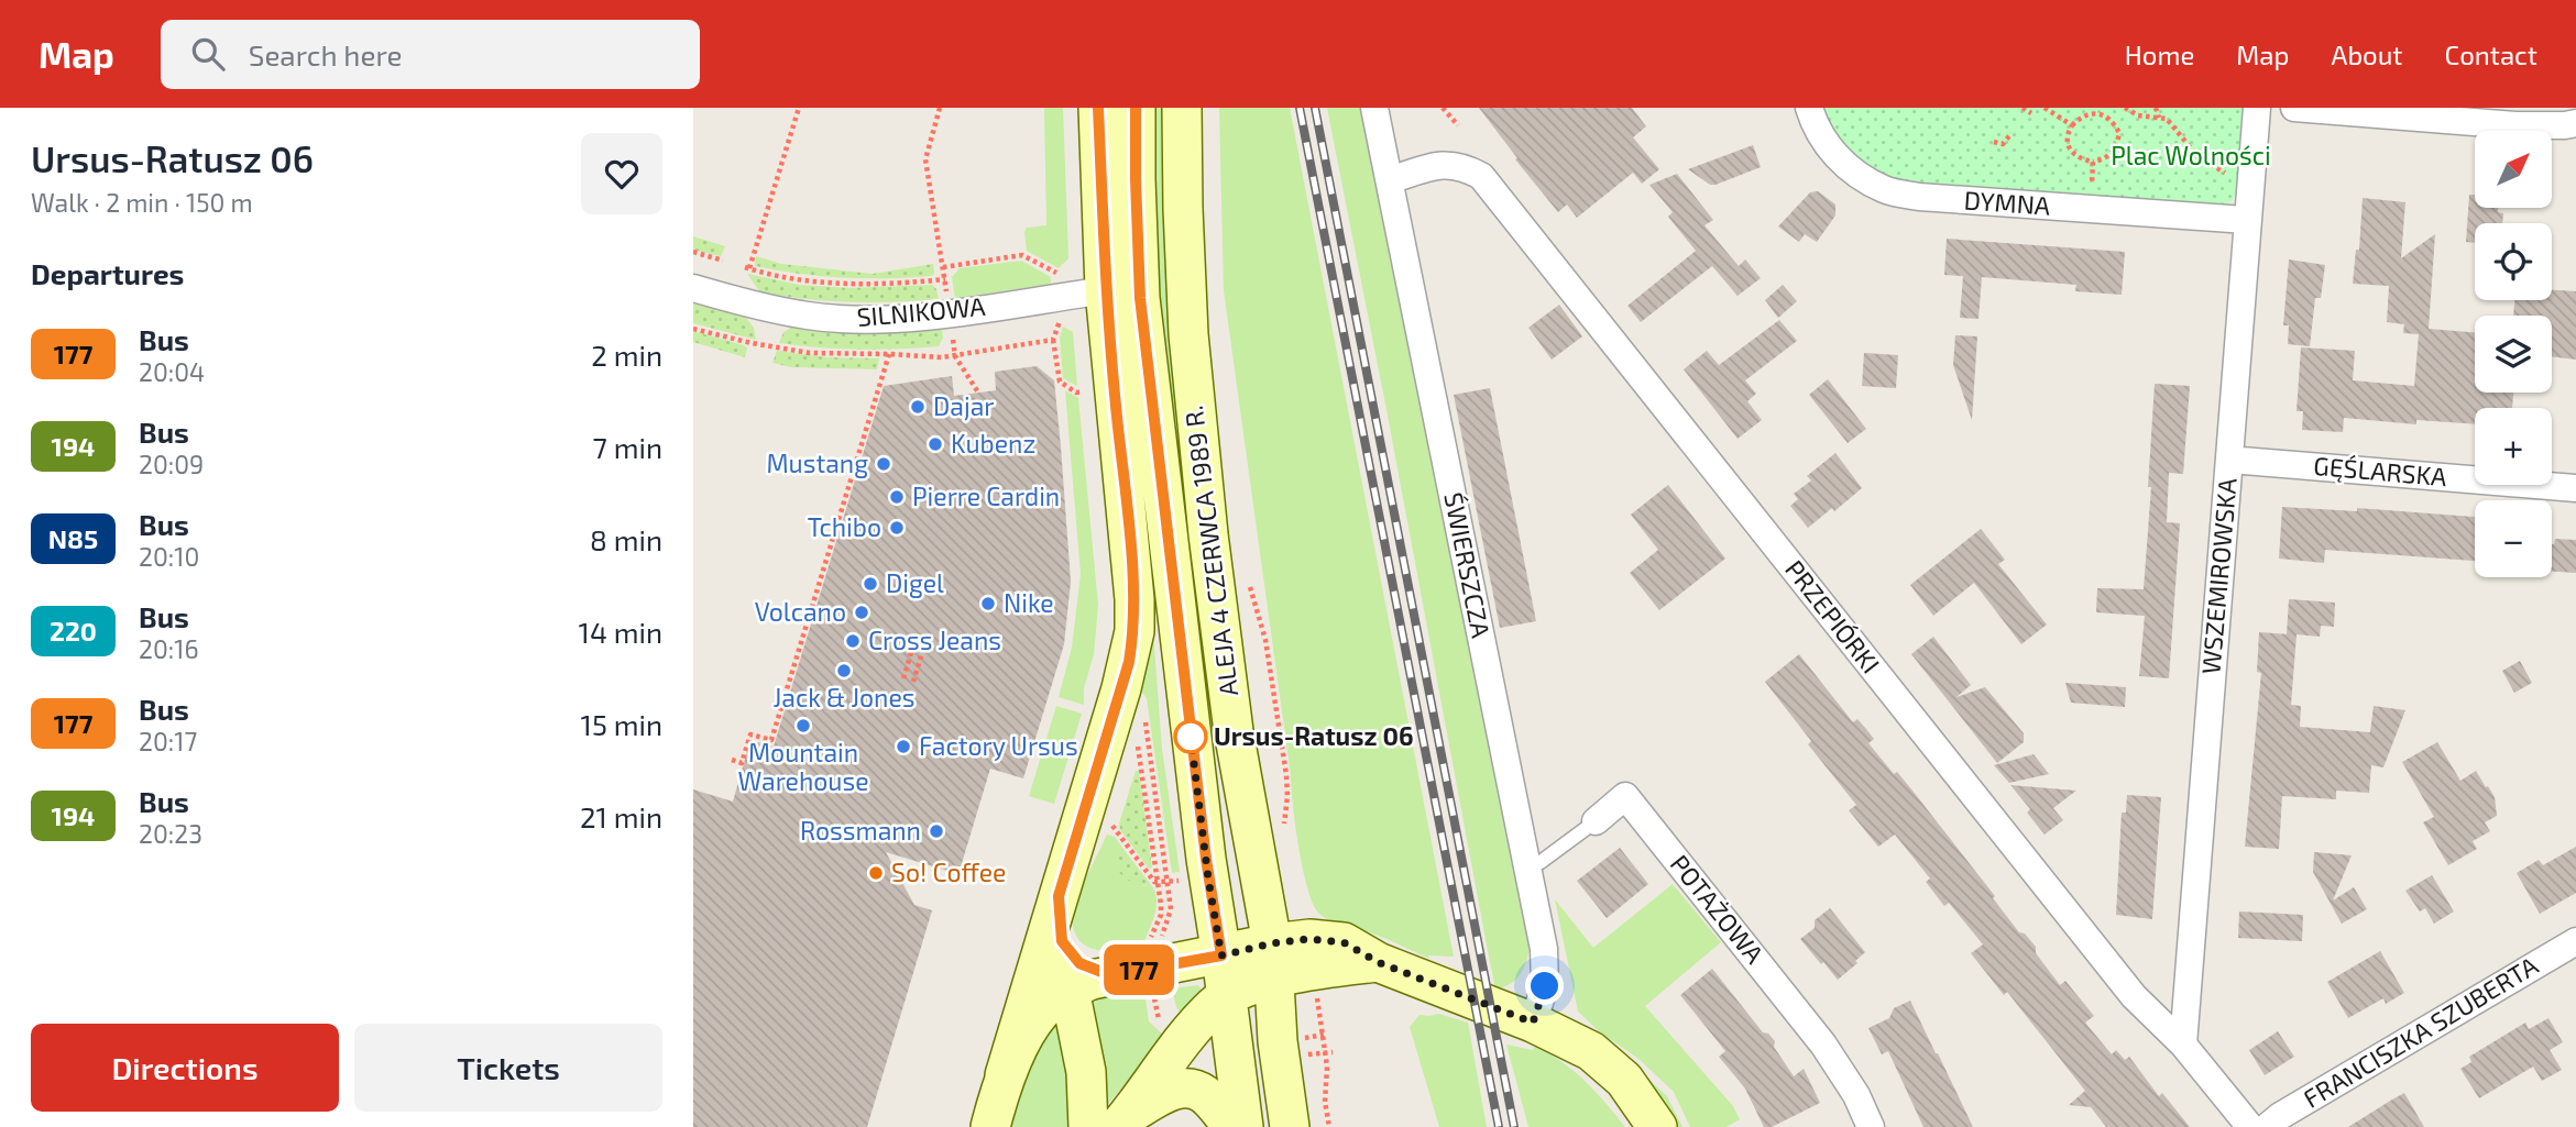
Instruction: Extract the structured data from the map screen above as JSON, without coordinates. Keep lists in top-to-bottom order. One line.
{"streets":{"street":["DYMNA","SILNIKOWA","GĘŚLARSKA","ALEJA 4 CZERWCA 1989 R.","ŚWIERSZCZA","WSZEMIROWSKA","PRZEPIÓRKI","POTAŻOWA","FRANCISZKA SZUBERTA"]},"crossings":[["DYMNA","WSZEMIROWSKA"],["GĘŚLARSKA","WSZEMIROWSKA"],["ŚWIERSZCZA","PRZEPIÓRKI"],["ŚWIERSZCZA","POTAŻOWA"],["WSZEMIROWSKA","PRZEPIÓRKI"]],"parks":["Plac Wolności"],"places":["Dajar","Kubenz","Mustang","Pierre Cardin","Tchibo","Digel","Nike","Volcano","Cross Jeans","Jack & Jones","Mountain Warehouse","Ursus-Ratusz 06","Factory Ursus","Rossmann","So! Coffee"],"lines":["bus line 177"],"north":"top right","page":{"header":"Map","search":"Search here","nav":["Home","Map","About","Contact"],"heading":[["Ursus-Ratusz 06","Walk · 2 min · 150 m"],"Departures"],"on_map":"177","map_buttons":["+","−"],"list":[{"mark":"177","name":"Bus","note":"20:04","value":"2 min"},{"mark":"194","name":"Bus","note":"20:09","value":"7 min"},{"mark":"N85","name":"Bus","note":"20:10","value":"8 min"},{"mark":"220","name":"Bus","note":"20:16","value":"14 min"},{"mark":"177","name":"Bus","note":"20:17","value":"15 min"},{"mark":"194","name":"Bus","note":"20:23","value":"21 min"}],"buttons":["Directions","Tickets"]}}
